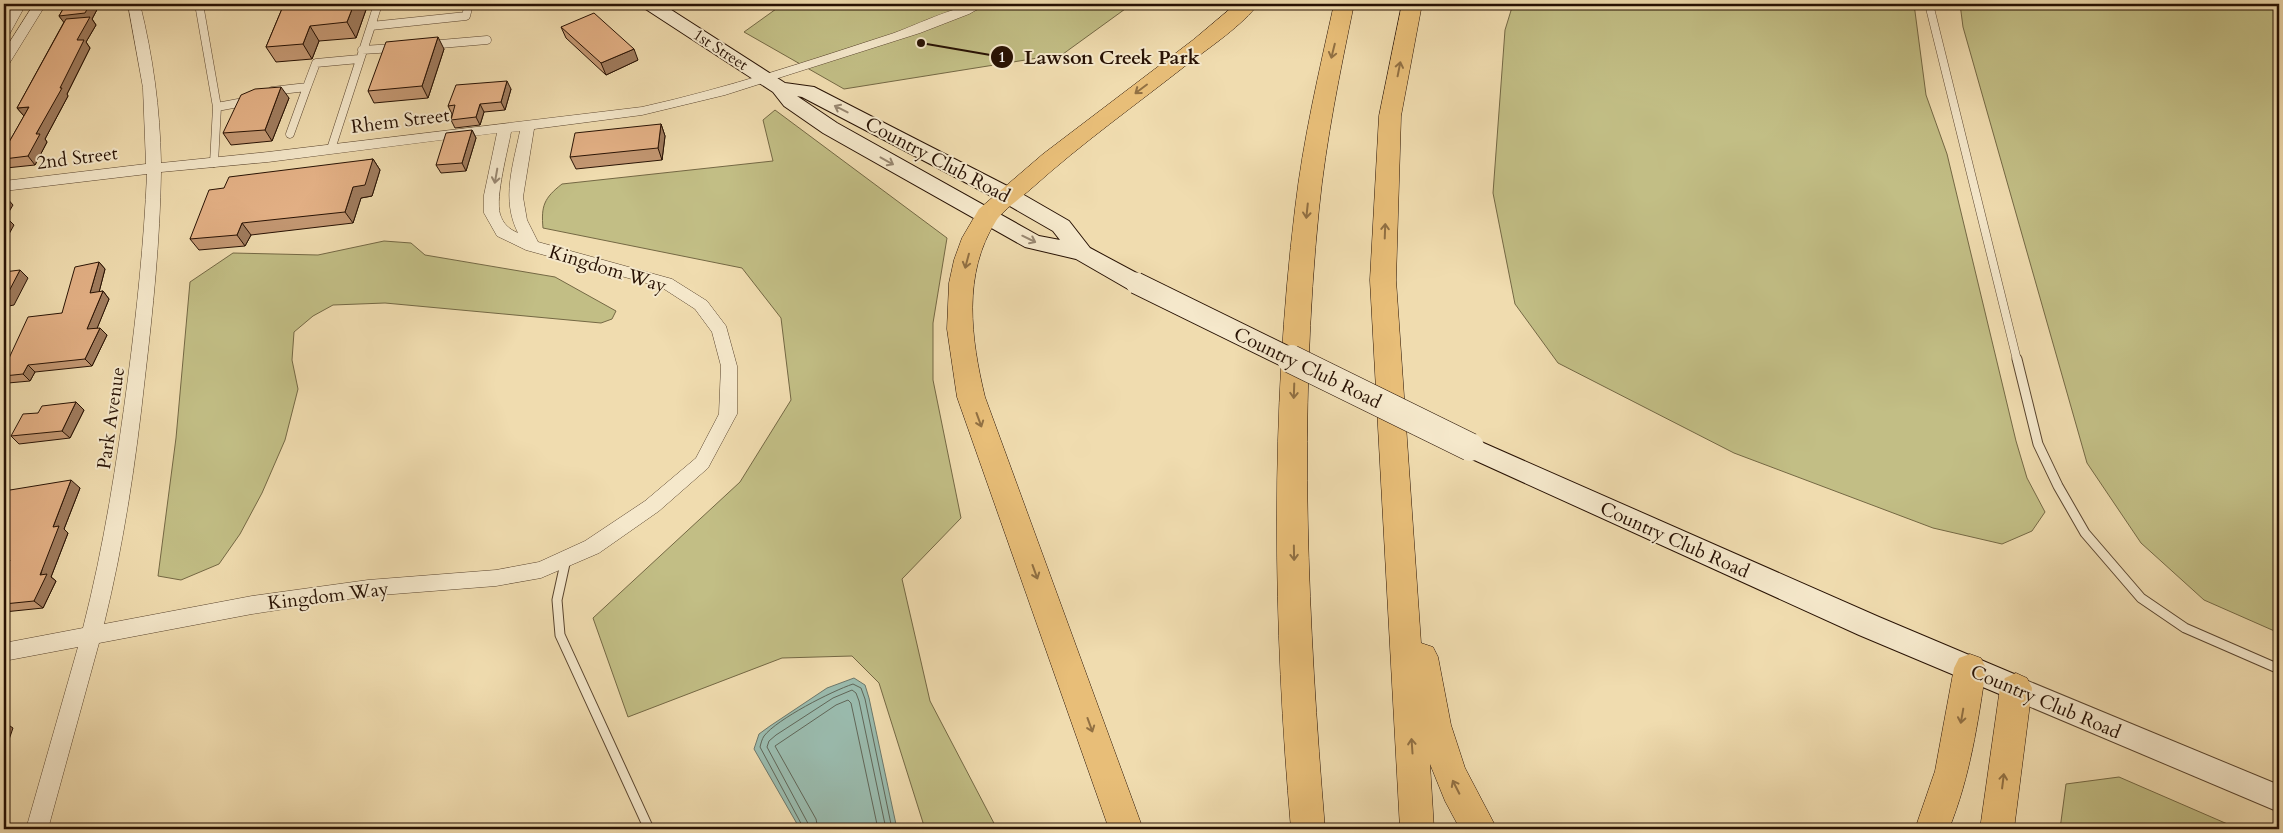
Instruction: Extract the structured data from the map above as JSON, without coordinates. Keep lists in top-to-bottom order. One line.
{"streets":{"main road":["1st Street","Country Club Road"],"street":["Rhem Street","2nd Street","Kingdom Way","Park Avenue"]},"crossings":[["1st Street","Rhem Street"],["1st Street","Country Club Road"],["Rhem Street","2nd Street"],["Rhem Street","Country Club Road"],["Rhem Street","Kingdom Way"],["Rhem Street","Park Avenue"],["2nd Street","Park Avenue"],["Kingdom Way","Park Avenue"]],"places":["Lawson Creek Park"]}
